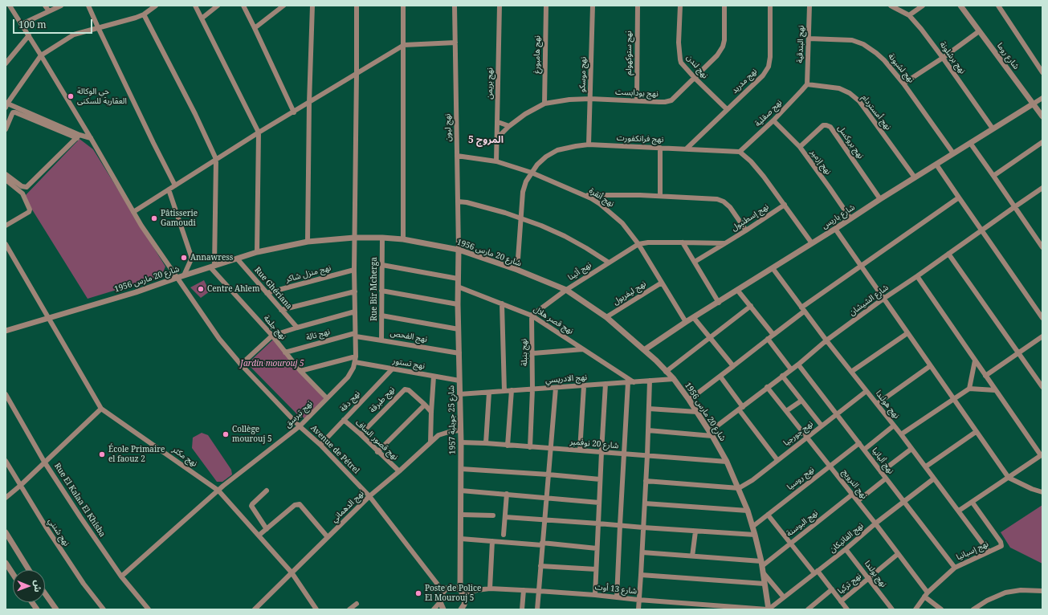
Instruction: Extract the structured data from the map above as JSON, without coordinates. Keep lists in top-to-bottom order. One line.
{"streets":{"street":["نهج البندقية","نهج ستوكهولم","نهج هامبورغ","شارع روما","نهج برشلونة","نهج لندن","نهج لشبونة","نهج موسكو","نهج مدريد","نهج بريمن","نهج بودابست","نهج أمستردام","نهج صقلية","نهج ليون","نهج فرانكفورت","نهج بروكسل","نهج إزمير","نهج أنقرة","شارع باريس","نهج إسطنبول","شارع 20 مارس 1956","نهج أثينا","نهج منزل شاكر","Rue Ghériana","Rue Bir Mcherga","نهج ليفربول","شارع الشيشان","نهج قصر هلال","نهج جلمة","نهج تالة","نهج الفحص","نهج بنبلة","نهج تستور","نهج الادريسي","نهج طبرقة","نهج دقة","نهج هولندا","نهج تبرسق","شارع 25 جويلية 1957","نهج جورجيا","نهج قصور الساف","شارع 20 نوفمبر","Avenue de Pétrel","نهج مكثر","نهج ألبانيا","نهج روسيا","نهج النرويج","Rue El Kalaa El Khisba","نهج الدهماني","نهج البوسنة","نهج شنني","نهج الفاتيكان","نهج إسبانيا","نهج بولندا","نهج تركيا","شارع 13 أوت"]},"crossings":[["نهج البندقية","نهج لشبونة"],["نهج البندقية","نهج أمستردام"],["نهج البندقية","نهج صقلية"],["نهج ستوكهولم","نهج بودابست"],["نهج هامبورغ","نهج بودابست"],["شارع روما","شارع باريس"],["نهج برشلونة","شارع باريس"],["نهج لندن","نهج مدريد"],["نهج لندن","نهج بودابست"],["نهج لشبونة","شارع باريس"],["نهج موسكو","نهج بودابست"],["نهج موسكو","نهج فرانكفورت"],["نهج مدريد","نهج فرانكفورت"],["نهج بريمن","نهج بودابست"],["نهج بريمن","نهج أنقرة"],["نهج أمستردام","نهج صقلية"],["نهج أمستردام","شارع باريس"],["نهج صقلية","نهج فرانكفورت"],["نهج صقلية","نهج إزمير"],["نهج ليون","نهج أنقرة"],["نهج ليون","شارع 20 مارس 1956"],["نهج ليون","شارع 25 جويلية 1957"],["نهج فرانكفورت","نهج أنقرة"],["نهج فرانكفورت","شارع 20 مارس 1956"],["نهج بروكسل","نهج إزمير"],["نهج بروكسل","شارع باريس"],["نهج إزمير","شارع باريس"],["نهج أنقرة","شارع باريس"],["نهج أنقرة","نهج أثينا"],["نهج أنقرة","نهج ليفربول"],["شارع باريس","شارع 20 مارس 1956"],["شارع باريس","نهج هولندا"],["شارع 20 مارس 1956","نهج أثينا"],["شارع 20 مارس 1956","Rue Ghériana"],["شارع 20 مارس 1956","Rue Bir Mcherga"],["شارع 20 مارس 1956","نهج ليفربول"],["شارع 20 مارس 1956","شارع الشيشان"],["شارع 20 مارس 1956","نهج جلمة"],["شارع 20 مارس 1956","نهج الادريسي"],["شارع 20 مارس 1956","نهج تبرسق"],["شارع 20 مارس 1956","شارع 25 جويلية 1957"],["شارع 20 مارس 1956","نهج جورجيا"],["شارع 20 مارس 1956","شارع 20 نوفمبر"],["شارع 20 مارس 1956","Avenue de Pétrel"],["شارع 20 مارس 1956","نهج مكثر"],["شارع 20 مارس 1956","نهج روسيا"],["شارع 20 مارس 1956","نهج البوسنة"],["شارع 20 مارس 1956","نهج الفاتيكان"],["شارع 20 مارس 1956","شارع 13 أوت"],["نهج أثينا","نهج قصر هلال"],["نهج أثينا","نهج بنبلة"],["نهج منزل شاكر","Rue Ghériana"],["نهج منزل شاكر","نهج تبرسق"],["Rue Bir Mcherga","نهج الفحص"],["شارع الشيشان","نهج هولندا"],["شارع الشيشان","نهج ألبانيا"],["شارع الشيشان","نهج النرويج"],["نهج قصر هلال","نهج بنبلة"],["نهج قصر هلال","نهج الادريسي"],["نهج قصر هلال","شارع 25 جويلية 1957"],["نهج جلمة","نهج تالة"],["نهج جلمة","نهج تبرسق"],["نهج تالة","نهج الفحص"],["نهج تالة","نهج تبرسق"],["نهج الفحص","نهج تبرسق"],["نهج الفحص","شارع 25 جويلية 1957"],["نهج بنبلة","نهج الادريسي"],["نهج بنبلة","شارع 20 نوفمبر"],["نهج تستور","نهج دقة"],["نهج تستور","نهج تبرسق"],["نهج تستور","شارع 25 جويلية 1957"],["نهج الادريسي","شارع 25 جويلية 1957"],["نهج طبرقة","نهج قصور الساف"],["نهج دقة","نهج قصور الساف"],["نهج دقة","Avenue de Pétrel"],["نهج هولندا","نهج جورجيا"],["نهج هولندا","نهج الفاتيكان"],["نهج هولندا","نهج إسبانيا"],["نهج تبرسق","Avenue de Pétrel"],["نهج تبرسق","نهج مكثر"],["نهج تبرسق","Rue El Kalaa El Khisba"],["شارع 25 جويلية 1957","شارع 20 نوفمبر"],["شارع 25 جويلية 1957","نهج الدهماني"],["شارع 25 جويلية 1957","شارع 13 أوت"],["نهج جورجيا","نهج ألبانيا"],["نهج جورجيا","نهج النرويج"],["نهج قصور الساف","نهج الدهماني"],["Avenue de Pétrel","نهج الدهماني"],["نهج مكثر","نهج الدهماني"],["نهج ألبانيا","نهج روسيا"],["نهج ألبانيا","نهج الفاتيكان"],["نهج ألبانيا","نهج إسبانيا"],["نهج روسيا","نهج النرويج"],["نهج النرويج","نهج البوسنة"],["نهج النرويج","نهج الفاتيكان"],["نهج النرويج","نهج إسبانيا"],["نهج النرويج","نهج تركيا"],["نهج الفاتيكان","نهج بولندا"],["نهج الفاتيكان","شارع 13 أوت"],["نهج بولندا","نهج تركيا"]],"districts":["المروج 5"],"parks":["Jardin mourouj 5"],"places":["حي الوكالة العقارية للسكنى","Pâtisserie Gamoudi","Annawress","Centre Ahlem","Collège mourouj 5","École Primaire el faouz 2","Poste de Police El Mourouj 5"],"scale_bar":"100 m","north":"right"}
